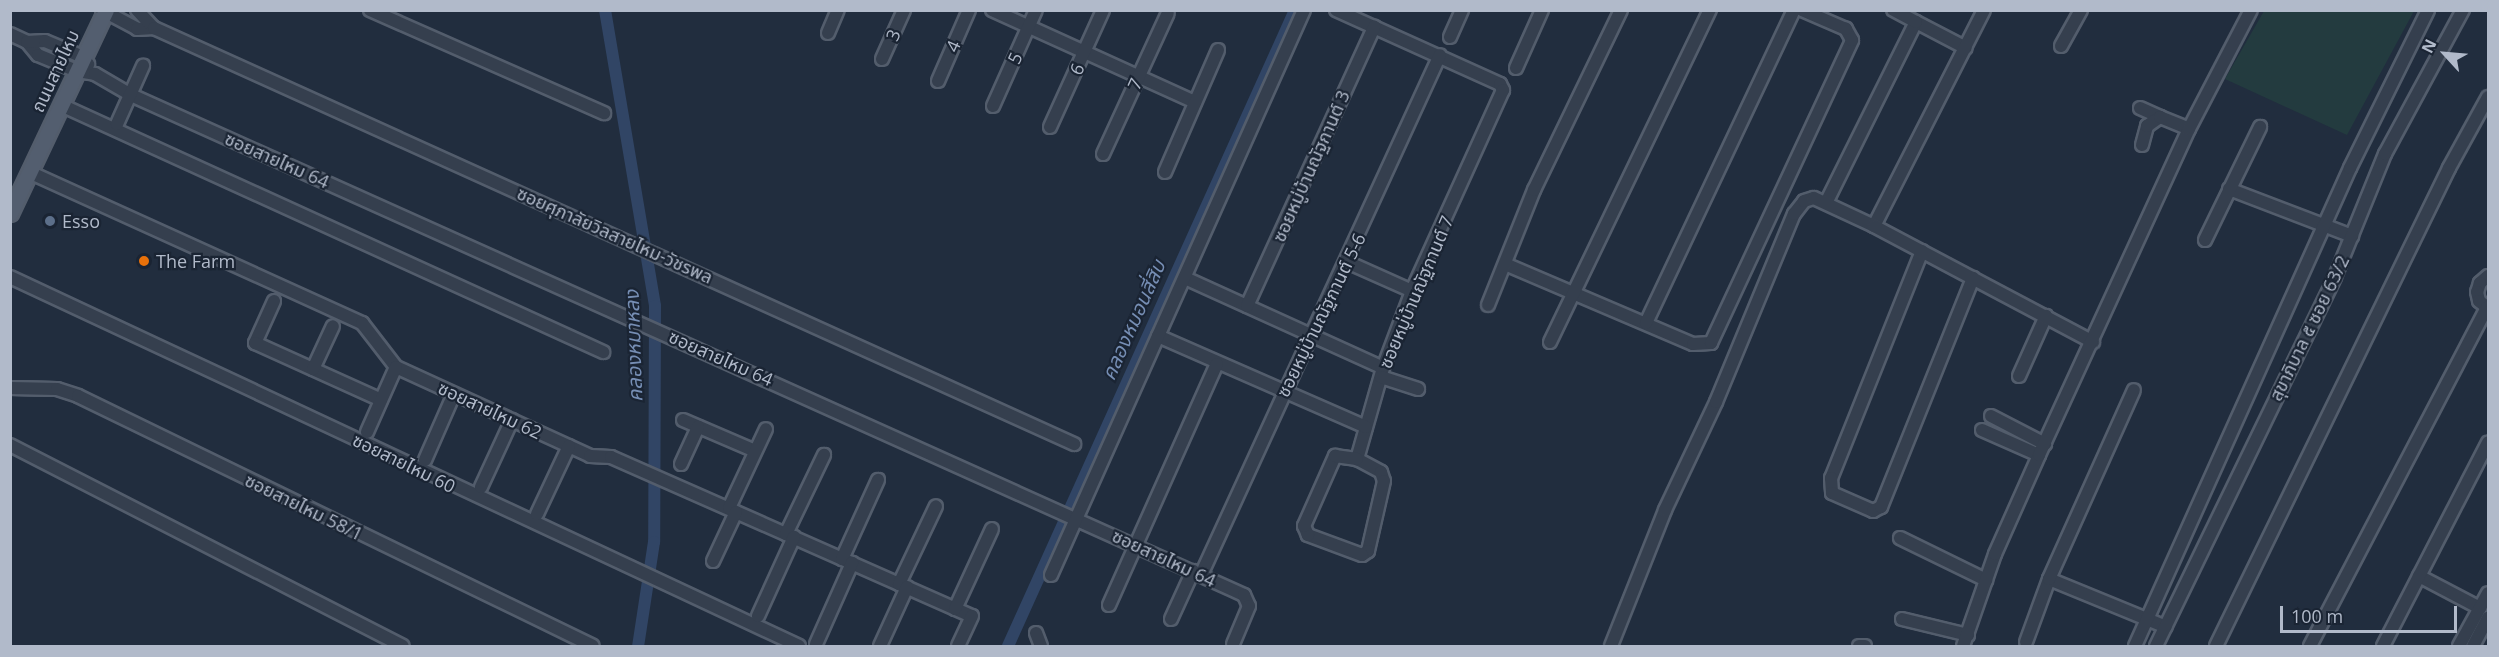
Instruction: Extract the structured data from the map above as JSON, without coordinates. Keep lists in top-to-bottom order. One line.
{"streets":{"main road":["ถนนสายไหม"],"street":["3","4","5","6","7","ซอยสายไหม 64","ซอยหมู่บ้านณัฐกานต์ 3","ซอยศุภาลัยวิลสายไหม-วัชรพล","ซอยหมู่บ้านณัฐกานต์ 7","ซอยหมู่บ้านณัฐกานต์ 5-6","สุขาภิบาล ๕ ซอย 63/2","ซอยสายไหม 62","ซอยสายไหม 60","ซอยสายไหม 58/1"]},"crossings":[["ถนนสายไหม","ซอยสายไหม 64"],["ถนนสายไหม","ซอยสายไหม 62"],["ซอยสายไหม 64","ซอยหมู่บ้านณัฐกานต์ 5-6"],["ซอยหมู่บ้านณัฐกานต์ 7","ซอยหมู่บ้านณัฐกานต์ 5-6"]],"water":["คลองหมอนสี่สิบ","คลองหมาหลง"],"places":["Esso","The Farm"],"scale_bar":"100 m","north":"top left"}
